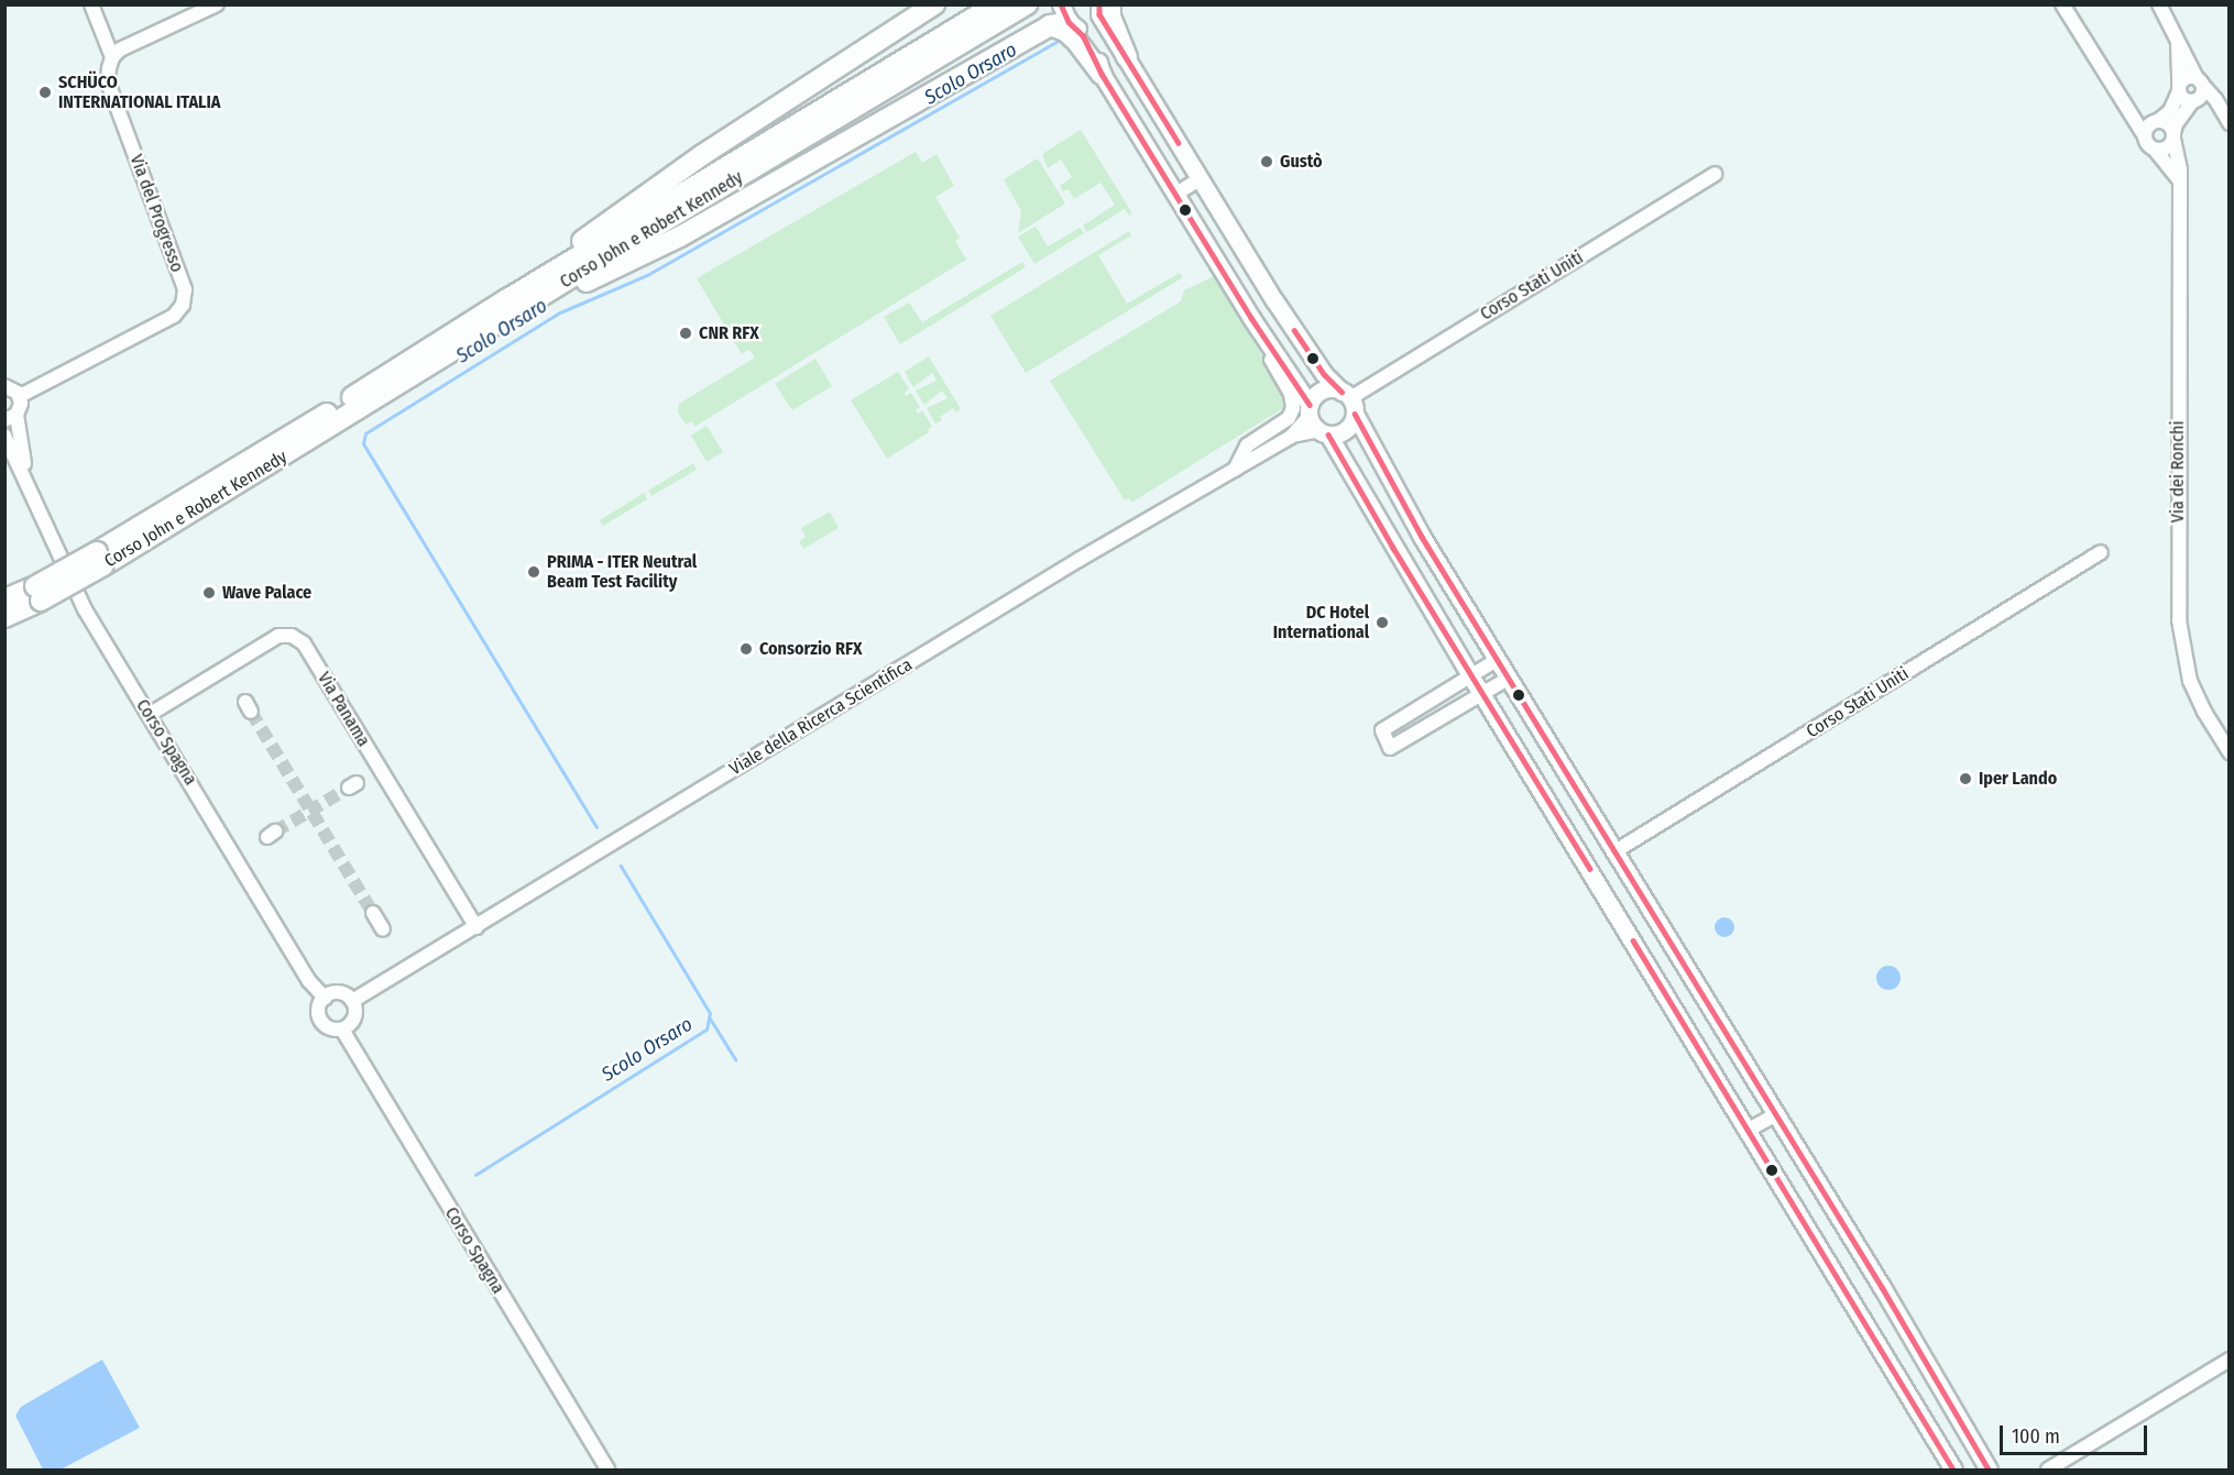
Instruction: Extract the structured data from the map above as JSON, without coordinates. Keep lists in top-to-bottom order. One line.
{"streets":{"highway":["Corso John e Robert Kennedy"],"street":["Via del Progresso","Corso Stati Uniti","Via dei Ronchi","Via Panama","Viale della Ricerca Scientifica","Corso Spagna"]},"crossings":[["Via del Progresso","Corso Spagna"],["Via Panama","Viale della Ricerca Scientifica"],["Via Panama","Corso Spagna"],["Viale della Ricerca Scientifica","Corso Spagna"]],"water":["Scolo Orsaro"],"places":["SCHÜCO INTERNATIONAL ITALIA","Gustò","CNR RFX","PRIMA - ITER Neutral Beam Test Facility","Wave Palace","DC Hotel International","Consorzio RFX","Iper Lando"],"scale_bar":"100 m"}
